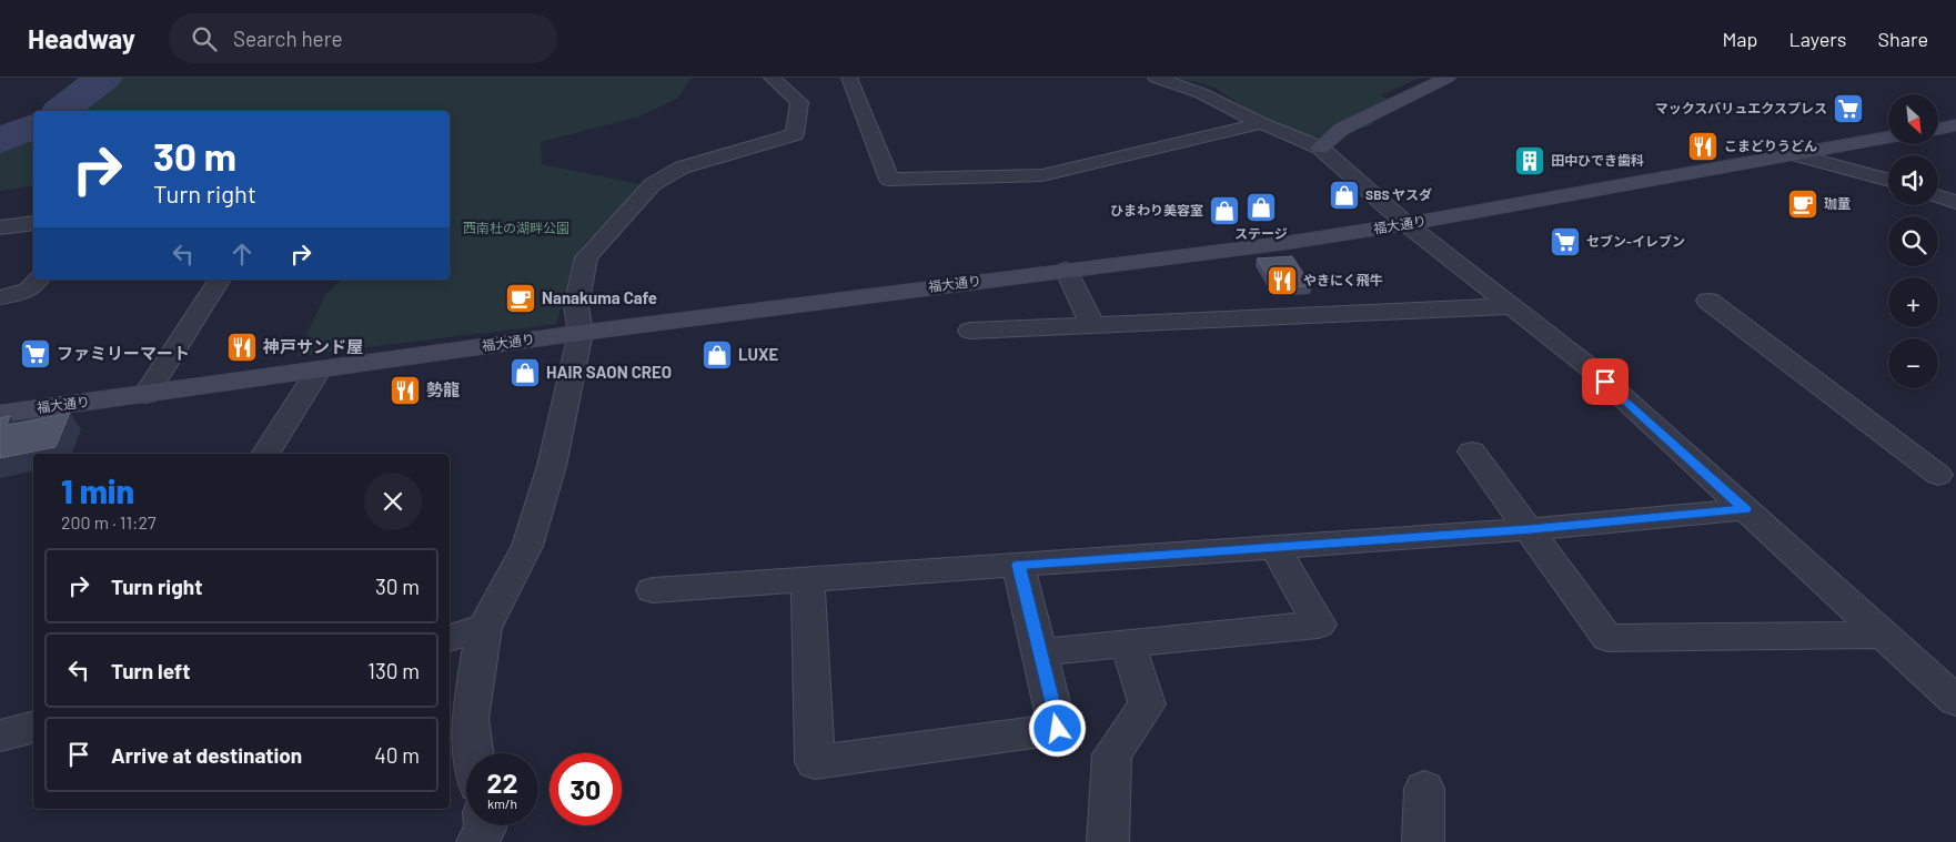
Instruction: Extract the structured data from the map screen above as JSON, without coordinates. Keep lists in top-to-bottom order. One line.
{"streets":{"street":["福大通り"]},"parks":["西南杜の湖畔公園"],"places":{"supermarket":["マックスバリュエクスプレス","セブン-イレブン","ファミリーマート"],"restaurant":["こまどりうどん","やきにく飛牛","神戸サンド屋","勢龍"],"building":["田中ひでき歯科"],"shop":["SBS ヤスダ","ステージ","ひまわり美容室","LUXE","HAIR SAON CREO"],"cafe":["珈童","Nanakuma Cafe"]},"north":"bottom right","page":{"header":"Headway","search":"Search here","nav":["Map","Layers","Share"],"map_buttons":["+","−"],"turn":["30 m","Turn right"],"heading":["1 min","200 m · 11:27"],"list":[{"name":"Turn right","value":"30 m"},{"name":"Turn left","value":"130 m"},{"name":"Arrive at destination","value":"40 m"}],"speed":"22 km/h","limit":"30"}}
